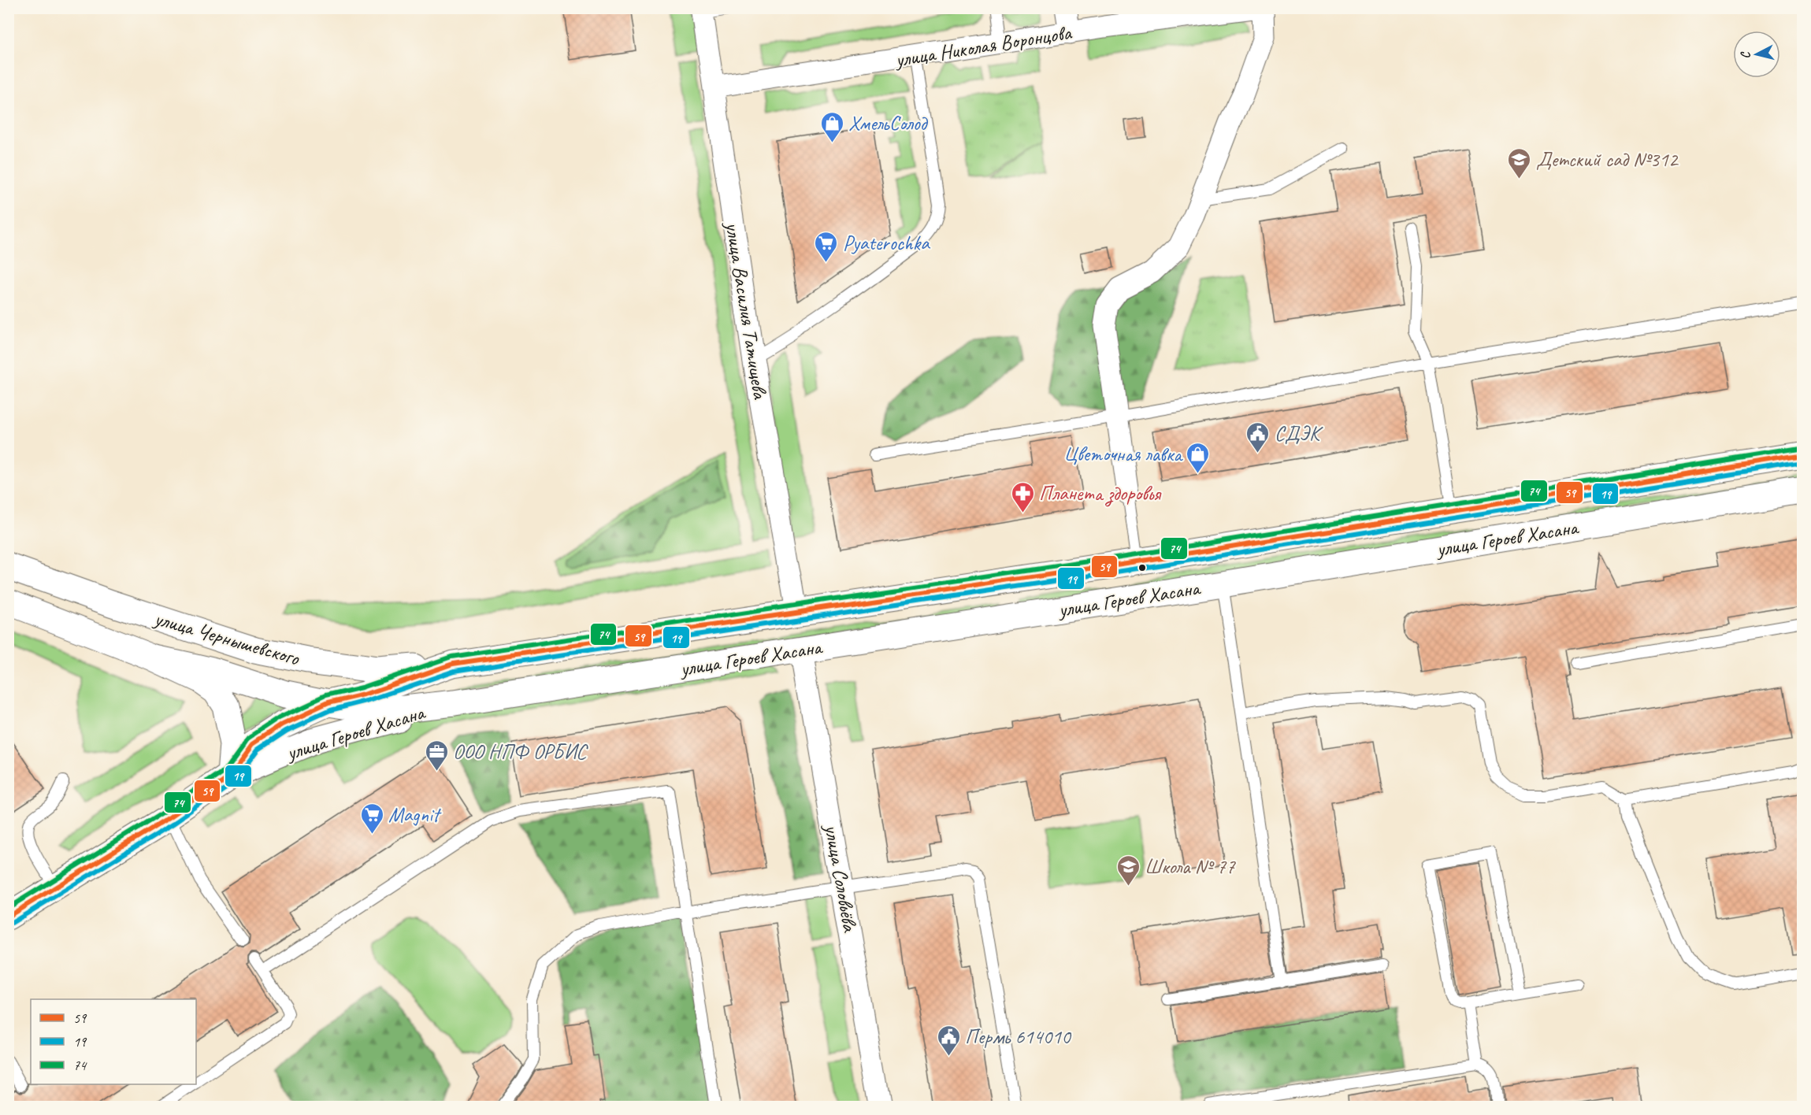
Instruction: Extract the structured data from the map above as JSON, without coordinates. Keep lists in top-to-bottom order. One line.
{"streets":{"main road":["улица Героев Хасана","улица Чернышевского"],"street":["улица Николая Воронцова","улица Василия Татищева","улица Соловьёва"]},"crossings":[["улица Николая Воронцова","улица Василия Татищева"],["улица Василия Татищева","улица Героев Хасана"],["улица Героев Хасана","улица Чернышевского"],["улица Героев Хасана","улица Соловьёва"]],"places":{"shop":["ХмельСолод","Цветочная лавка"],"school or university":["Детский сад №312","Школа № 77"],"supermarket":["Pyaterochka","Magnit"],"public building":["СДЭК","Пермь 614010"],"pharmacy":["Планета здоровья"],"office":["ООО НПФ ОРБИС"]},"lines":["transit line 74","transit line 59","transit line 19"],"legend":["59","19","74"],"north":"left"}
